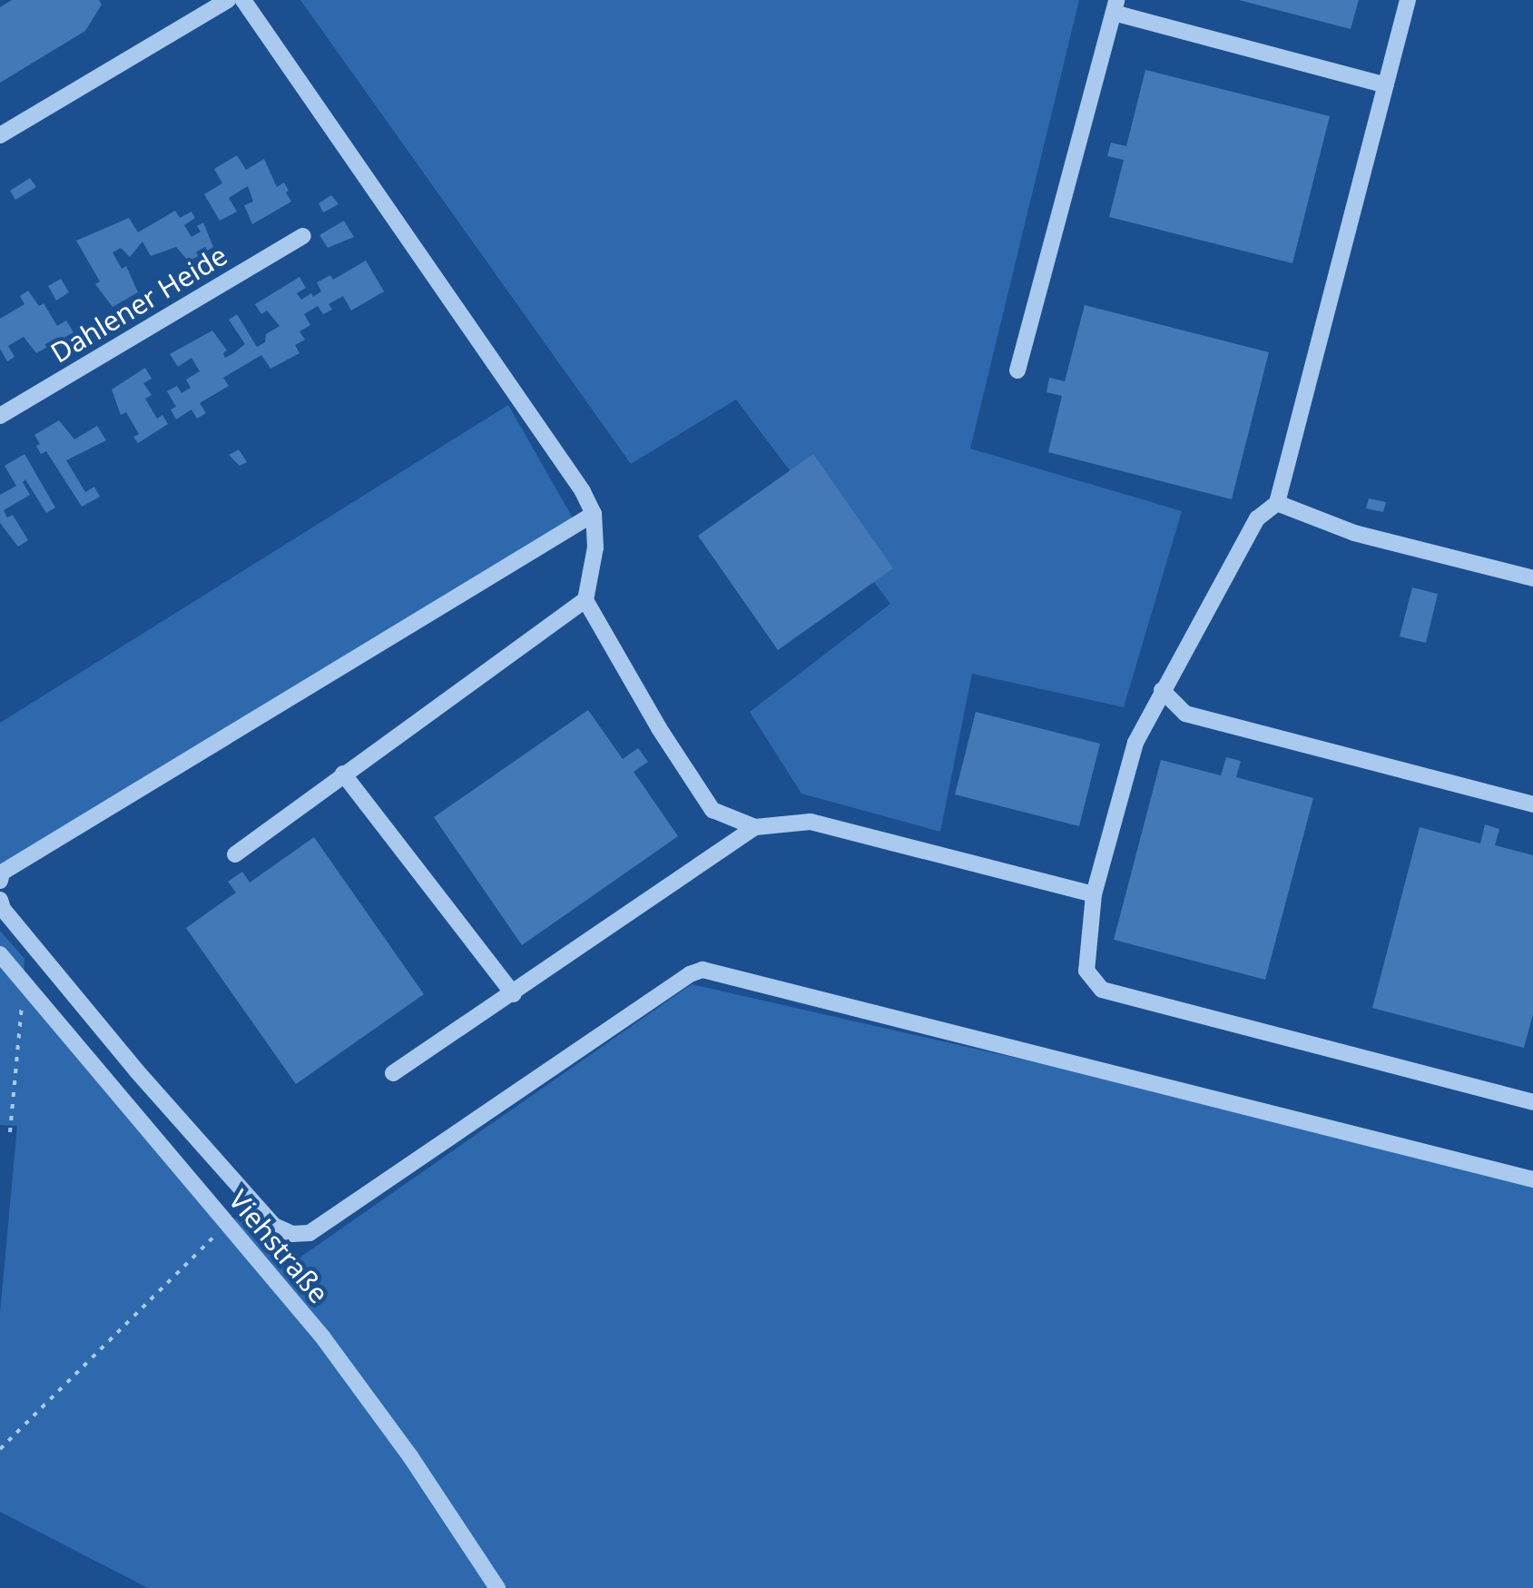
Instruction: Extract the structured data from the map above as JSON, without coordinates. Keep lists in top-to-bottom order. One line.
{"streets":{"street":["Dahlener Heide","Viehstraße"]}}
